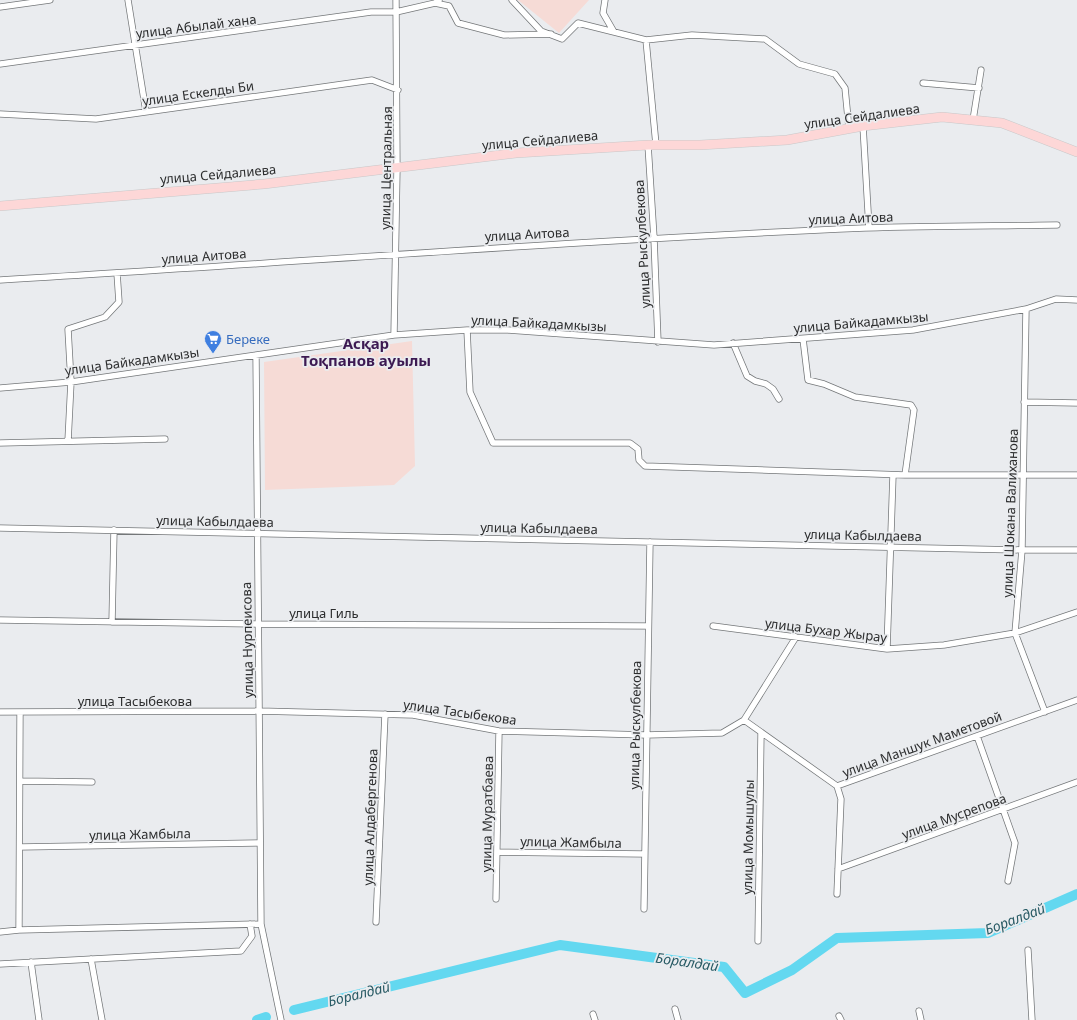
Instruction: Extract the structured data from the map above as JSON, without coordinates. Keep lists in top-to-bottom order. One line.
{"streets":{"main road":["улица Сейдалиева"],"street":["улица Абылай хана","улица Ескелды Би","улица Центральная","улица Аитова","улица Рыскулбекова","улица Байкадамкызы","улица Шокана Валиханова","улица Кабылдаева","улица Гиль","улица Бухар Жырау","улица Нурпеисова","улица Тасыбекова","улица Маншук Маметовой","улица Муратбаева","улица Мусрепова","улица Алдабергенова","улица Жамбыла","улица Момышулы"]},"crossings":[["улица Абылай хана","улица Центральная"],["улица Ескелды Би","улица Центральная"],["улица Сейдалиева","улица Центральная"],["улица Сейдалиева","улица Рыскулбекова"],["улица Центральная","улица Аитова"],["улица Центральная","улица Байкадамкызы"],["улица Аитова","улица Рыскулбекова"],["улица Рыскулбекова","улица Байкадамкызы"],["улица Рыскулбекова","улица Кабылдаева"],["улица Рыскулбекова","улица Гиль"],["улица Рыскулбекова","улица Тасыбекова"],["улица Рыскулбекова","улица Жамбыла"],["улица Байкадамкызы","улица Шокана Валиханова"],["улица Байкадамкызы","улица Нурпеисова"],["улица Шокана Валиханова","улица Кабылдаева"],["улица Шокана Валиханова","улица Бухар Жырау"],["улица Шокана Валиханова","улица Маншук Маметовой"],["улица Кабылдаева","улица Нурпеисова"],["улица Гиль","улица Нурпеисова"],["улица Бухар Жырау","улица Тасыбекова"],["улица Нурпеисова","улица Тасыбекова"],["улица Нурпеисова","улица Жамбыла"],["улица Тасыбекова","улица Маншук Маметовой"],["улица Тасыбекова","улица Муратбаева"],["улица Тасыбекова","улица Алдабергенова"],["улица Маншук Маметовой","улица Момышулы"],["улица Муратбаева","улица Жамбыла"]],"districts":["Асқар Тоқпанов ауылы"],"water":["Боралдай"],"places":{"supermarket":["Береке"]}}
